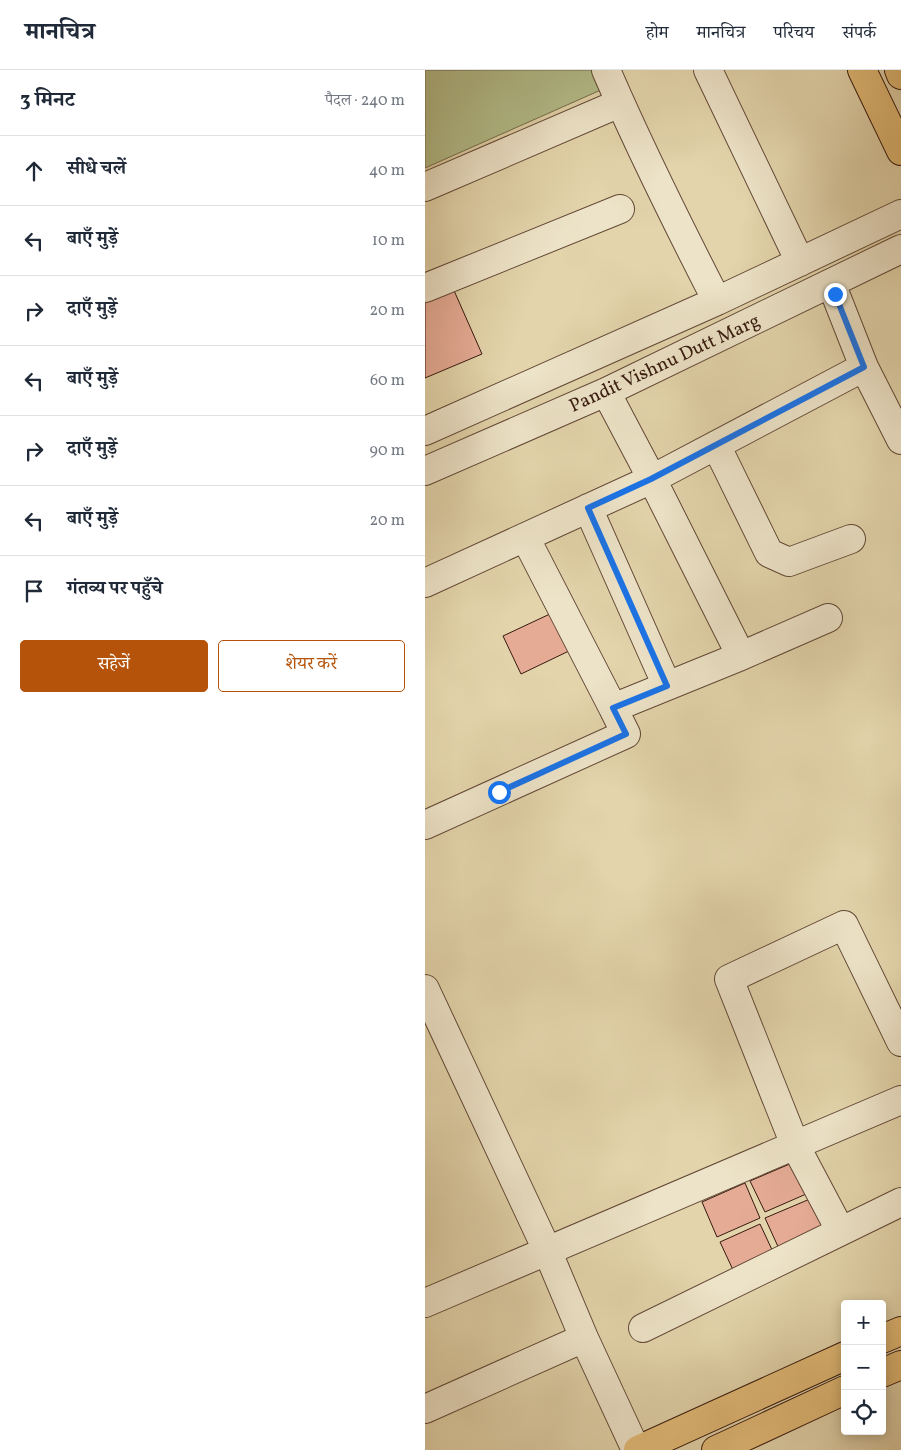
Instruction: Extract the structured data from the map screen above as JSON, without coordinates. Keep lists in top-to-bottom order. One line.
{"streets":{"street":["Pandit Vishnu Dutt Marg"]},"page":{"header":"मानचित्र","nav":["होम","मानचित्र","परिचय","संपर्क"],"heading":["3 मिनट","पैदल · 240 m"],"list":[["सीधे चलें","40 m"],["बाएँ मुड़ें","10 m"],["दाएँ मुड़ें","20 m"],["बाएँ मुड़ें","60 m"],["दाएँ मुड़ें","90 m"],["बाएँ मुड़ें","20 m"],"गंतव्य पर पहुँचे"],"buttons":["सहेजें","शेयर करें"],"map_buttons":["+","−"]}}
